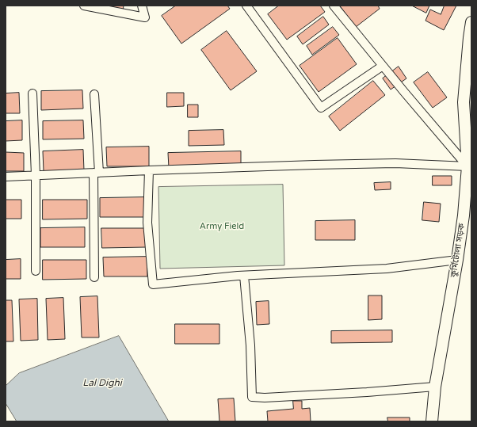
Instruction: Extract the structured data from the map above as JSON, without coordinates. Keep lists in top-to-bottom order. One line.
{"streets":{"street":["কুর্মিটোলা সড়ক"]},"water":["Lal Dighi"],"parks":["Army Field"]}
